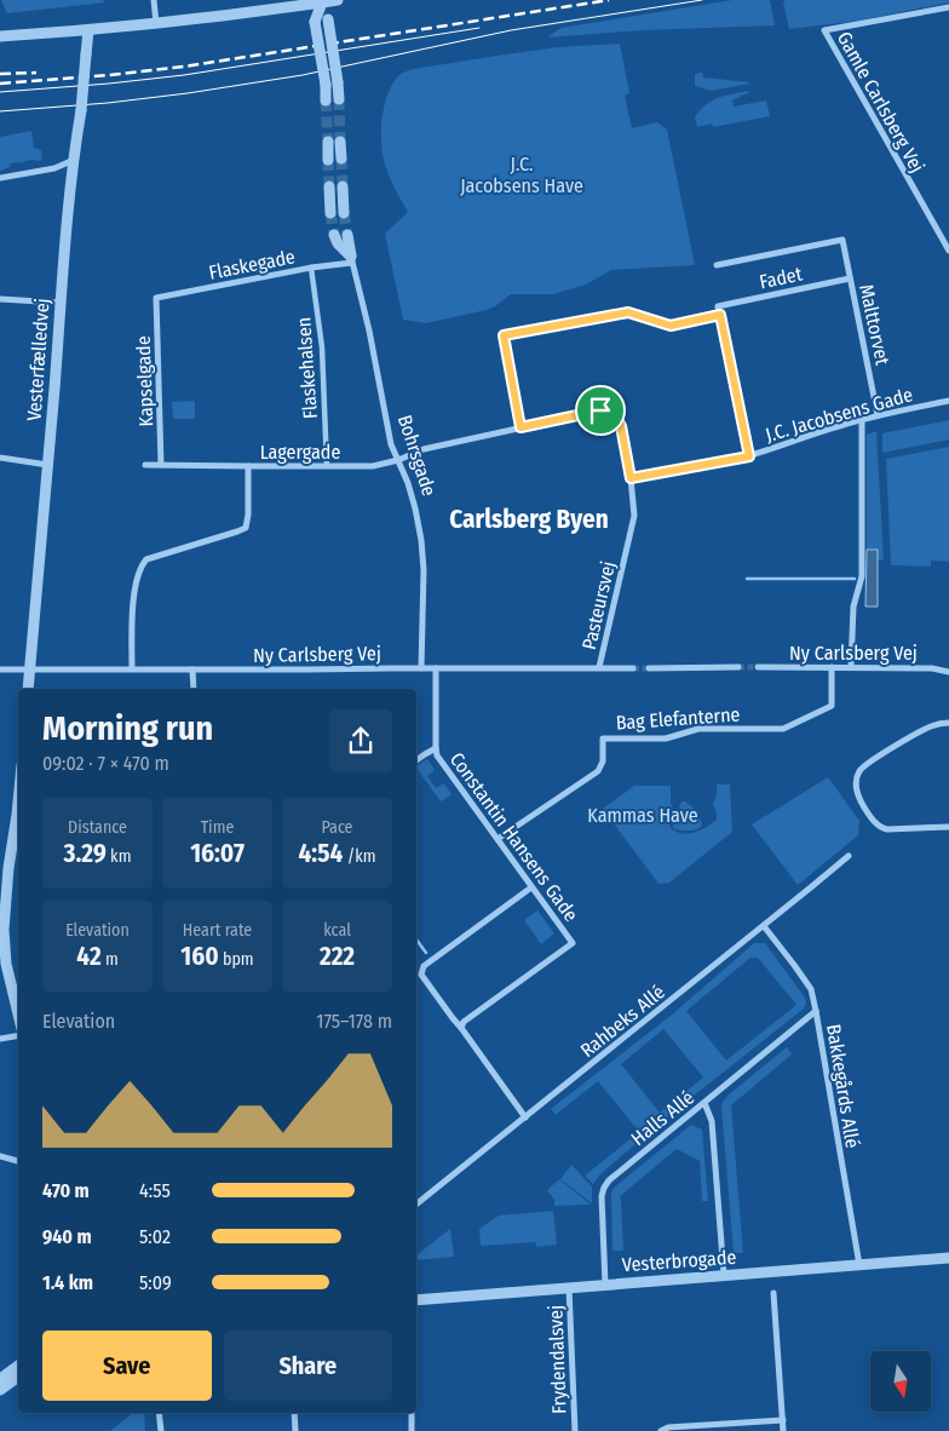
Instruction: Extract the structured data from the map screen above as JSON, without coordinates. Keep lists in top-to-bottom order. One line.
{"streets":{"street":["Gamle Carlsberg Vej","Flaskegade","Fadet","Malttorvet","Vesterfælledvej","Flaskehalsen","Kapselgade","J.C. Jacobsens Gade","Lagergade","Bohrsgade","Pasteursvej","Ny Carlsberg Vej","Bag Elefanterne","Constantin Hansens Gade","Rahbeks Allé","Bakkegårds Allé","Halls Allé","Vesterbrogade","Frydendalsvej"]},"crossings":[["Flaskegade","Flaskehalsen"],["Flaskegade","Kapselgade"],["Flaskegade","Bohrsgade"],["Fadet","Malttorvet"],["Malttorvet","J.C. Jacobsens Gade"],["Vesterfælledvej","Ny Carlsberg Vej"],["Flaskehalsen","Lagergade"],["J.C. Jacobsens Gade","Pasteursvej"],["Lagergade","Bohrsgade"],["Lagergade","Pasteursvej"],["Lagergade","Ny Carlsberg Vej"],["Bohrsgade","Ny Carlsberg Vej"],["Pasteursvej","Ny Carlsberg Vej"],["Ny Carlsberg Vej","Bag Elefanterne"],["Ny Carlsberg Vej","Constantin Hansens Gade"],["Bag Elefanterne","Constantin Hansens Gade"],["Rahbeks Allé","Bakkegårds Allé"],["Bakkegårds Allé","Halls Allé"],["Bakkegårds Allé","Vesterbrogade"],["Halls Allé","Vesterbrogade"],["Vesterbrogade","Frydendalsvej"]],"districts":["Carlsberg Byen"],"parks":["J.C. Jacobsens Have","Kammas Have"],"north":"bottom","page":{"heading":["Morning run","09:02 · 7 × 470 m"],"stats":[["Distance","3.29 km"],["Time","16:07"],["Pace","4:54 /km"],["Elevation","42 m"],["Heart rate","160 bpm"],["kcal","222"]],"chart":["Elevation","175–178 m"],"list":[{"name":"470 m","note":"4:55"},{"name":"940 m","note":"5:02"},{"name":"1.4 km","note":"5:09"}],"buttons":["Save","Share"]}}
